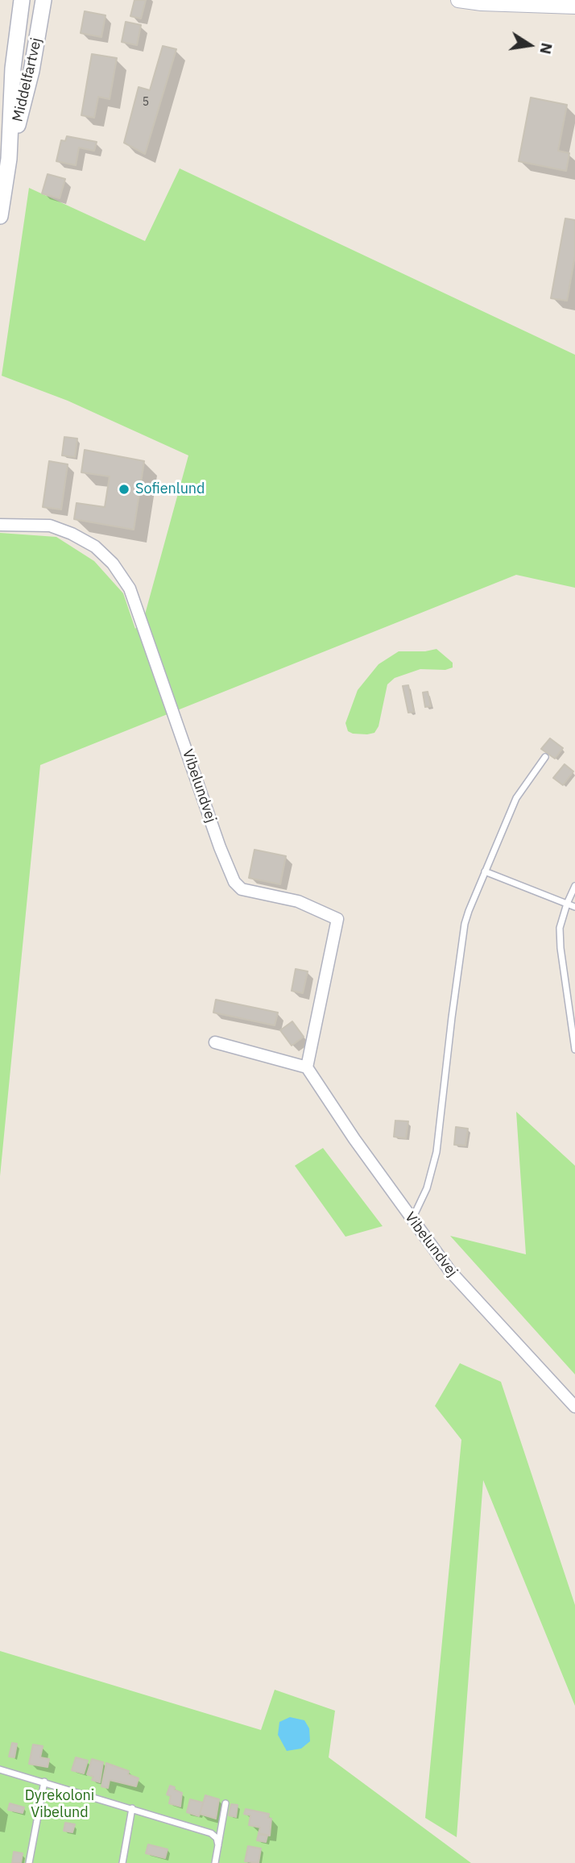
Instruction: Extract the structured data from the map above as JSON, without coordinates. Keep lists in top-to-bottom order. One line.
{"streets":{"main road":["Middelfartvej"],"street":["Vibelundvej"]},"parks":["Dyrekoloni Vibelund"],"places":["Sofienlund"],"house_numbers":["5"],"north":"right"}
